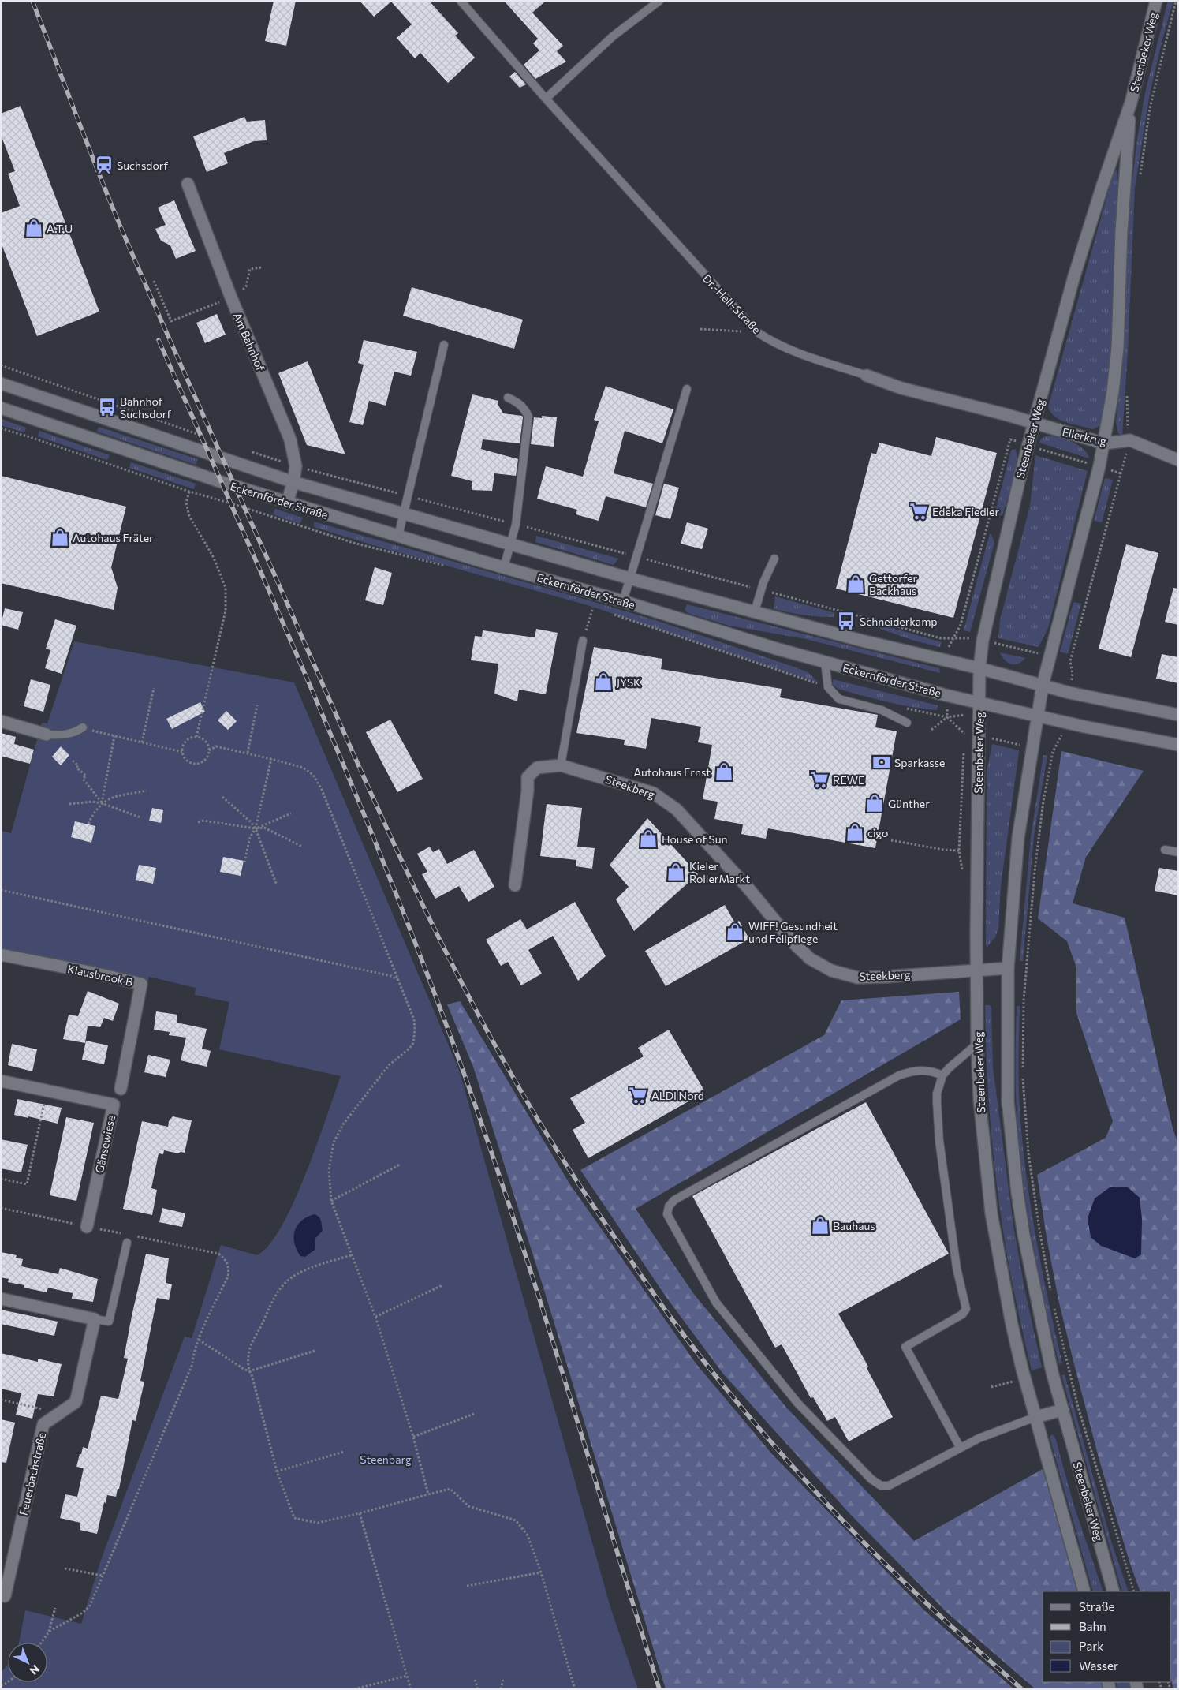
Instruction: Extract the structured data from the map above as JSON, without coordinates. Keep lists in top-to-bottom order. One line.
{"streets":{"main road":["Steenbeker Weg","Dr.-Hell-Straße","Am Bahnhof","Ellerkrug","Eckernförder Straße","Steekberg","Klausbrook B","Gänsewiese","Feuerbachstraße"]},"crossings":[["Steenbeker Weg","Dr.-Hell-Straße"],["Steenbeker Weg","Ellerkrug"],["Steenbeker Weg","Eckernförder Straße"],["Steenbeker Weg","Steekberg"],["Dr.-Hell-Straße","Ellerkrug"],["Am Bahnhof","Eckernförder Straße"]],"parks":["Steenbarg"],"places":{"station":["Suchsdorf"],"shop":["A.T.U","Autohaus Fräter","Gettorfer Backhaus","JYSK","Autohaus Ernst","Günther","cigo","House of Sun","Kieler RollerMarkt","WIFF! Gesundheit und Fellpflege","Bauhaus"],"bus stop":["Bahnhof Suchsdorf","Schneiderkamp"],"supermarket":["Edeka Fiedler","REWE","ALDI Nord"],"bank":["Sparkasse"]},"legend":["Straße","Bahn","Park","Wasser"],"north":"bottom right"}
